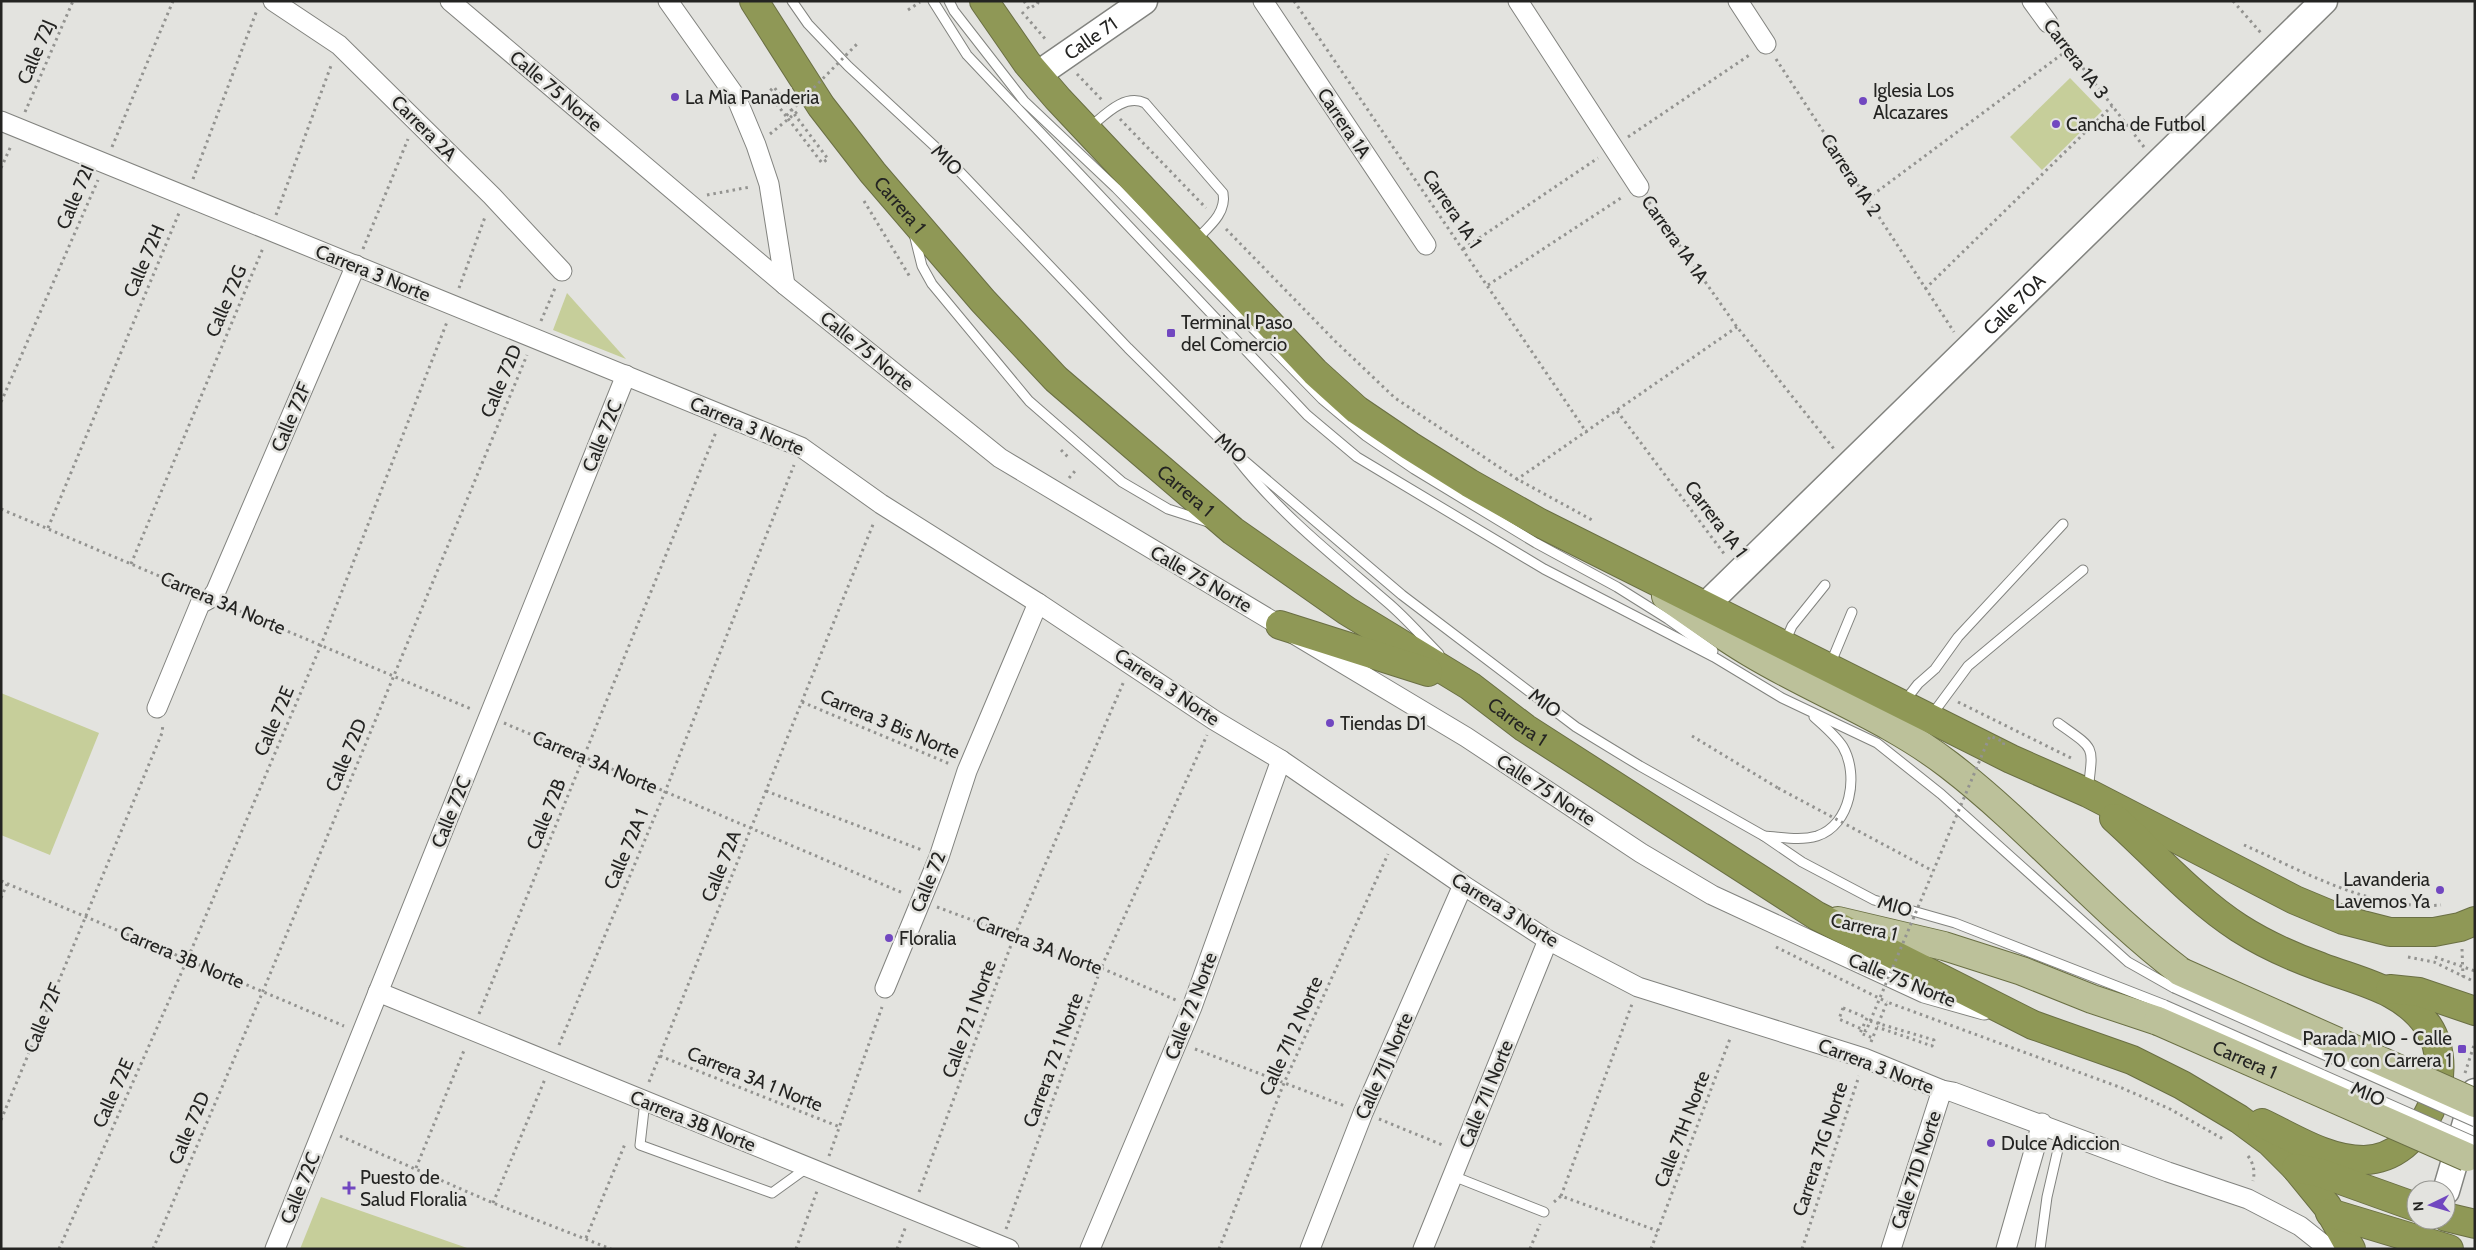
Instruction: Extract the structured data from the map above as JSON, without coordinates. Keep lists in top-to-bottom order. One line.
{"streets":{"highway":["Carrera 1"],"street":["Calle 71","Carrera 1A 3","Calle 75 Norte","Carrera 1A","Carrera 2A","Carrera 1A 1A","Carrera 3 Norte","Calle 70A","Calle 72F","Calle 72C","Calle 72","Carrera 3B Norte","Calle 72 Norte","Calle 71J Norte","Calle 71I Norte","Calle 71D Norte"],"lane":["MIO"],"path":["Calle 72J","Carrera 1A 2","Calle 72I","Carrera 1A 1","Calle 72H","Calle 72G","Calle 72D","Carrera 3A Norte","Calle 72E","Carrera 3 Bis Norte","Calle 72B","Calle 72A 1","Calle 72A","Calle 72 1 Norte","Calle 71I 2 Norte","Carrera 72 1 Norte","Carrera 3A 1 Norte","Calle 71H Norte","Carrera 71G Norte"]},"crossings":[["Calle 72J","Carrera 3 Norte"],["Carrera 1A 3","Calle 70A"],["Carrera 2A","Calle 72G"],["Carrera 2A","Calle 72D"],["Carrera 2A","Calle 72E"],["MIO","Carrera 1"],["Carrera 1A 2","Calle 70A"],["Calle 72I","Carrera 3 Norte"],["Carrera 1A 1","Calle 70A"],["Carrera 1A 1A","Calle 70A"],["Calle 72H","Carrera 3 Norte"],["Calle 72H","Carrera 3A Norte"],["Carrera 3 Norte","Calle 72G"],["Carrera 3 Norte","Calle 72D"],["Carrera 3 Norte","Calle 72F"],["Carrera 3 Norte","Calle 72C"],["Carrera 3 Norte","Calle 72E"],["Carrera 3 Norte","Calle 72B"],["Carrera 3 Norte","Calle 72A 1"],["Carrera 3 Norte","Calle 72A"],["Carrera 3 Norte","Calle 72"],["Carrera 3 Norte","Calle 72 Norte"],["Carrera 3 Norte","Calle 72 1 Norte"],["Carrera 3 Norte","Calle 71I 2 Norte"],["Carrera 3 Norte","Carrera 72 1 Norte"],["Carrera 3 Norte","Calle 71J Norte"],["Carrera 3 Norte","Calle 71I Norte"],["Carrera 3 Norte","Calle 71H Norte"],["Carrera 3 Norte","Carrera 71G Norte"],["Carrera 3 Norte","Calle 71D Norte"],["Calle 72G","Carrera 3A Norte"],["Calle 72D","Carrera 3A Norte"],["Calle 72D","Carrera 3B Norte"],["Calle 72F","Carrera 3A Norte"],["Calle 72F","Carrera 3B Norte"],["Calle 72C","Carrera 3A Norte"],["Calle 72C","Carrera 3B Norte"],["Carrera 3A Norte","Calle 72E"],["Carrera 3A Norte","Calle 72B"],["Carrera 3A Norte","Calle 72A 1"],["Carrera 3A Norte","Calle 72A"],["Carrera 3A Norte","Calle 72"],["Carrera 3A Norte","Calle 72 Norte"],["Carrera 3A Norte","Calle 72 1 Norte"],["Carrera 3A Norte","Carrera 72 1 Norte"],["Calle 72E","Carrera 3B Norte"],["Carrera 3 Bis Norte","Calle 72A"],["Carrera 3 Bis Norte","Calle 72"],["Calle 72B","Carrera 3B Norte"],["Calle 72A 1","Carrera 3B Norte"],["Calle 72A","Carrera 3B Norte"],["Calle 72A","Carrera 3A 1 Norte"],["Carrera 3B Norte","Calle 72 1 Norte"],["Carrera 3B Norte","Carrera 72 1 Norte"]],"places":{"other":["La Mìa Panaderia","Iglesia Los Alcazares","Cancha de Futbol","Tiendas D1","Lavanderia Lavemos Ya","Floralia","Dulce Adiccion"],"transit":["Terminal Paso del Comercio","Parada MIO - Calle 70 con Carrera 1"],"health":["Puesto de Salud Floralia"]},"north":"left"}
